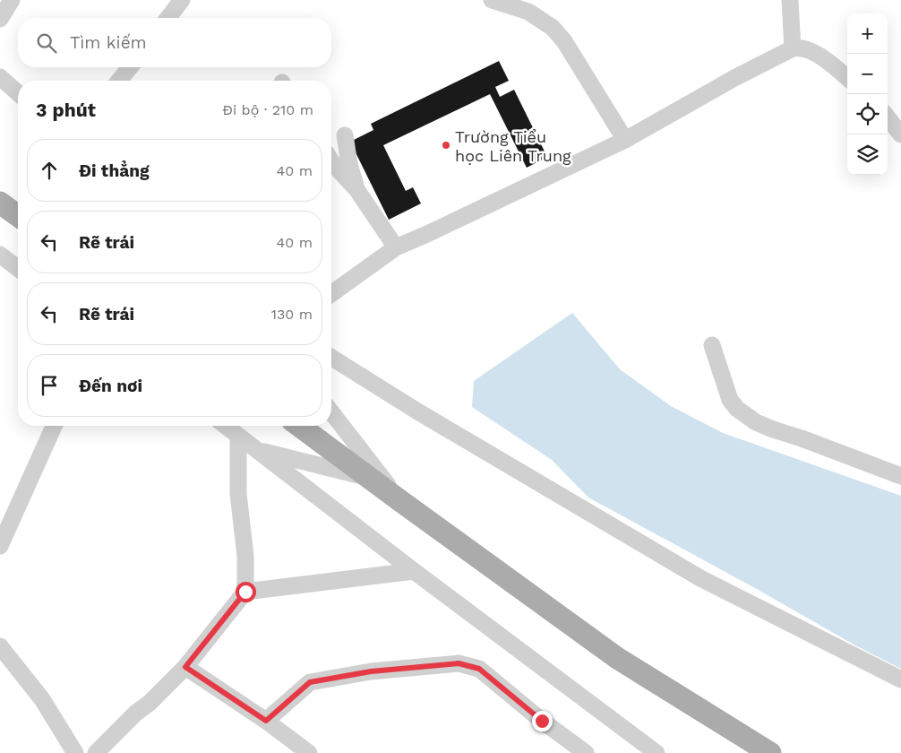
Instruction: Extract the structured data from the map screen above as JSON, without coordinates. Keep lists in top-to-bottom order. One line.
{"places":["Trường Tiểu học Liên Trung"],"page":{"map_buttons":["+","−"],"search":"Tìm kiếm","heading":["3 phút","Đi bộ · 210 m"],"list":[["Đi thẳng","40 m"],["Rẽ trái","40 m"],["Rẽ trái","130 m"],"Đến nơi"]}}
